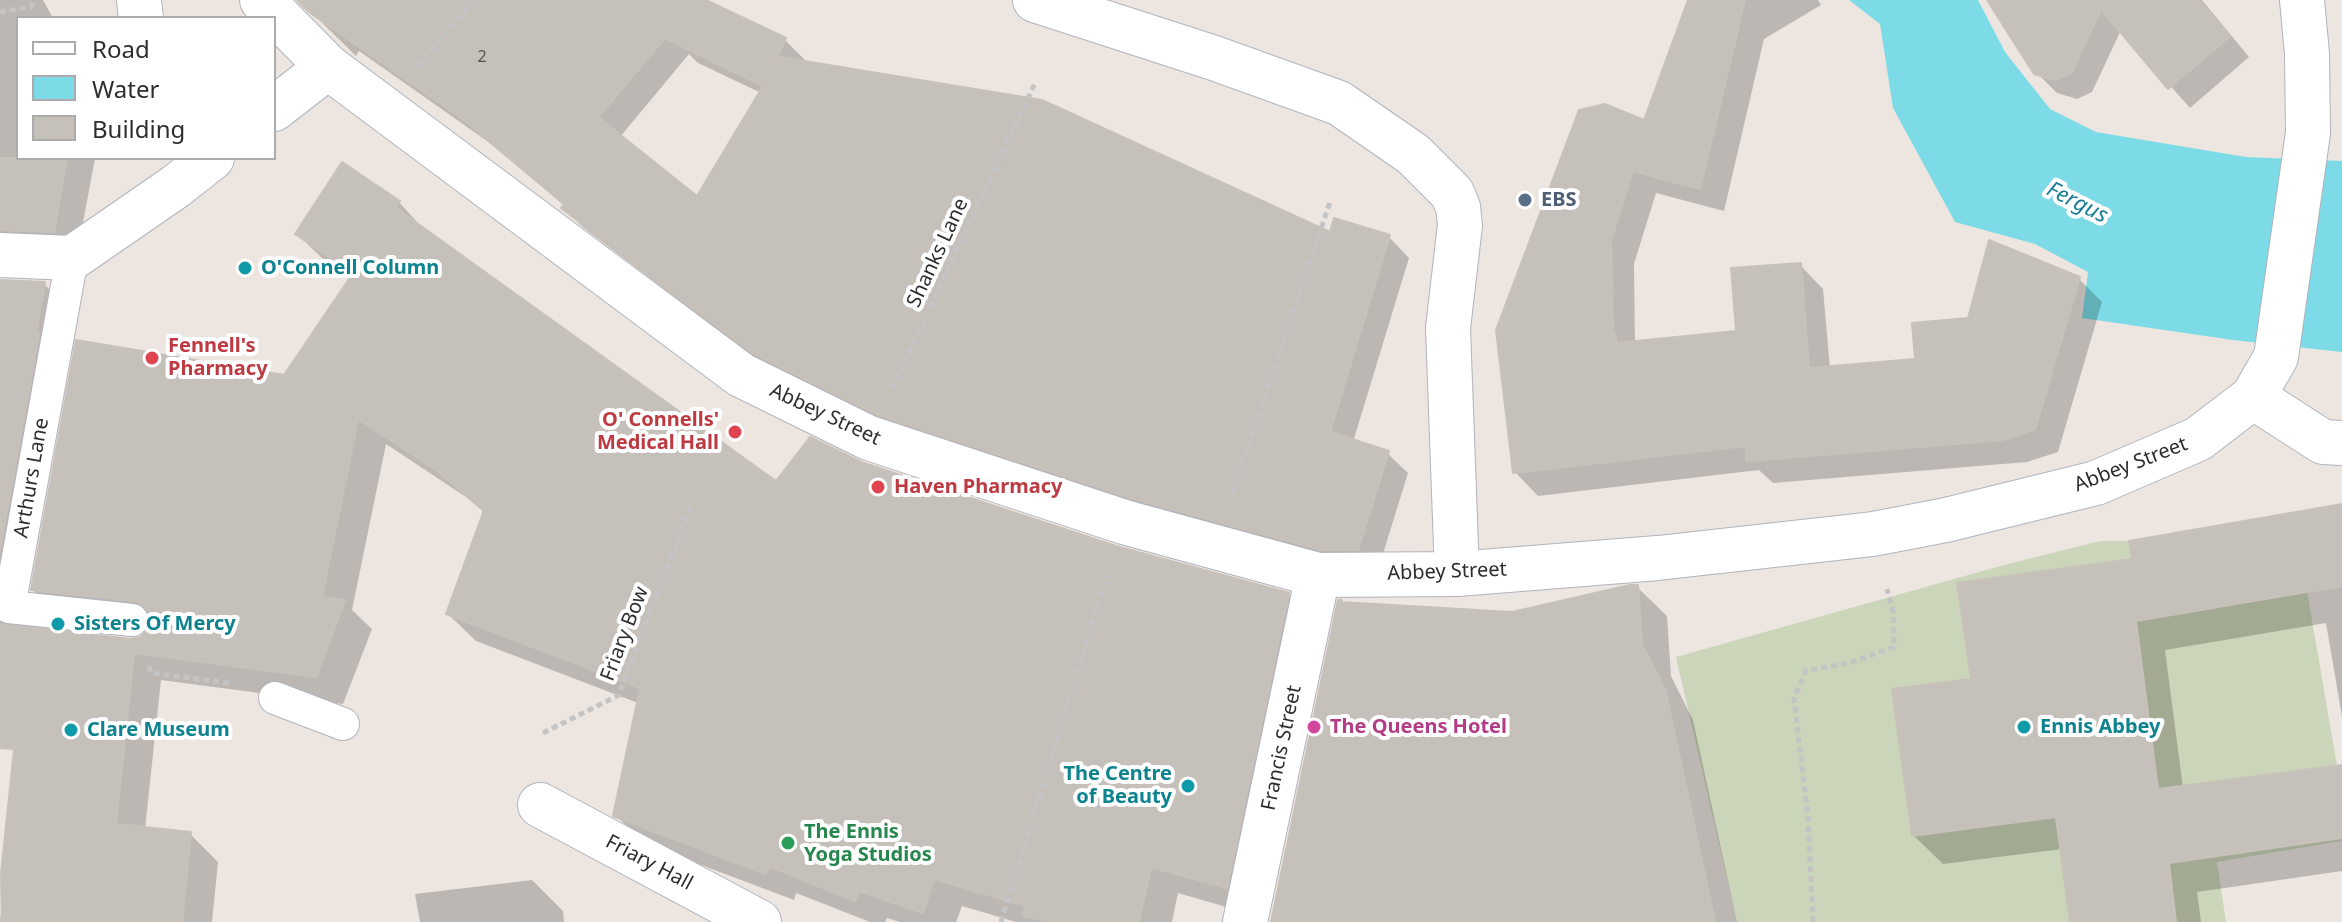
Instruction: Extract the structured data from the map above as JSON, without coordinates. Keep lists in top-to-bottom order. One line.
{"streets":{"main road":["Abbey Street","Francis Street","Friary Hall"],"lane":["Arthurs Lane"],"path":["Shanks Lane","Friary Bow"]},"crossings":[["Shanks Lane","Abbey Street"],["Abbey Street","Francis Street"]],"water":["Fergus"],"places":["EBS","O'Connell Column","Fennell's Pharmacy","O' Connells' Medical Hall","Haven Pharmacy","Sisters Of Mercy","The Queens Hotel","Ennis Abbey","Clare Museum","The Centre of Beauty","The Ennis Yoga Studios"],"house_numbers":["2"],"legend":["Road","Water","Building"]}
